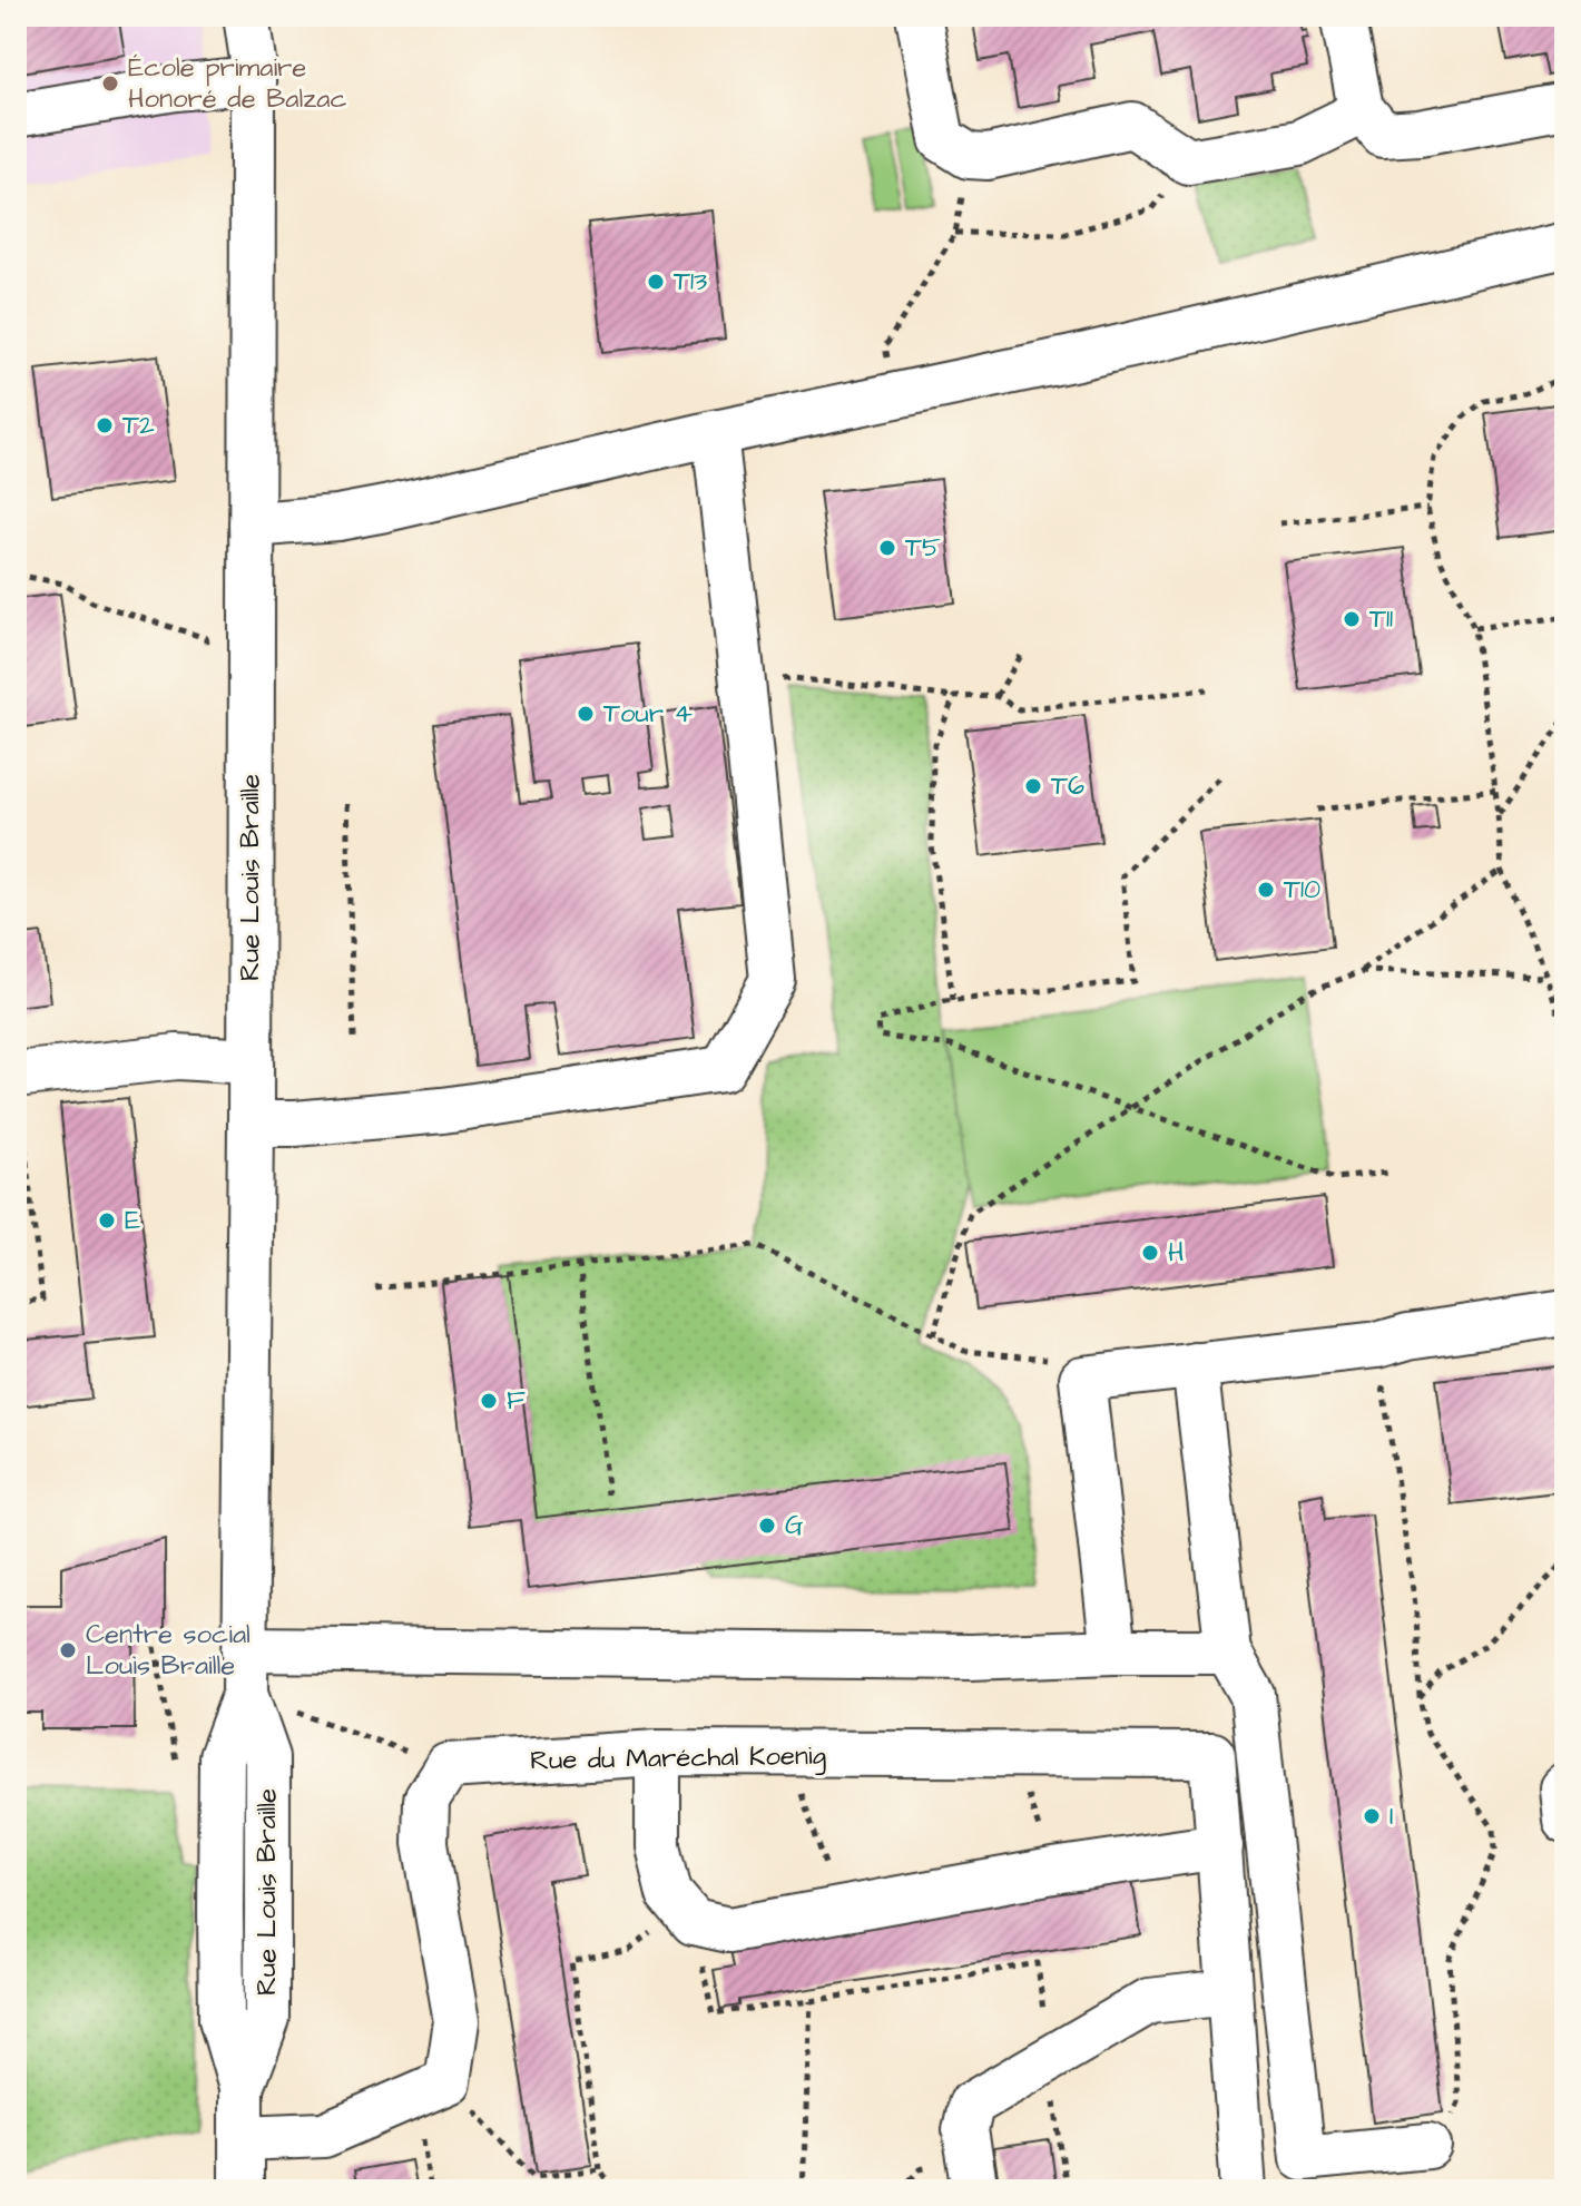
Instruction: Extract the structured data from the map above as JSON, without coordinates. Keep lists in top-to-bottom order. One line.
{"streets":{"street":["Rue Louis Braille","Rue du Maréchal Koenig"]},"places":["École primaire Honoré de Balzac","T13","T2","T5","T11","Tour 4","T6","T10","E","H","F","G","Centre social Louis Braille","I"]}
